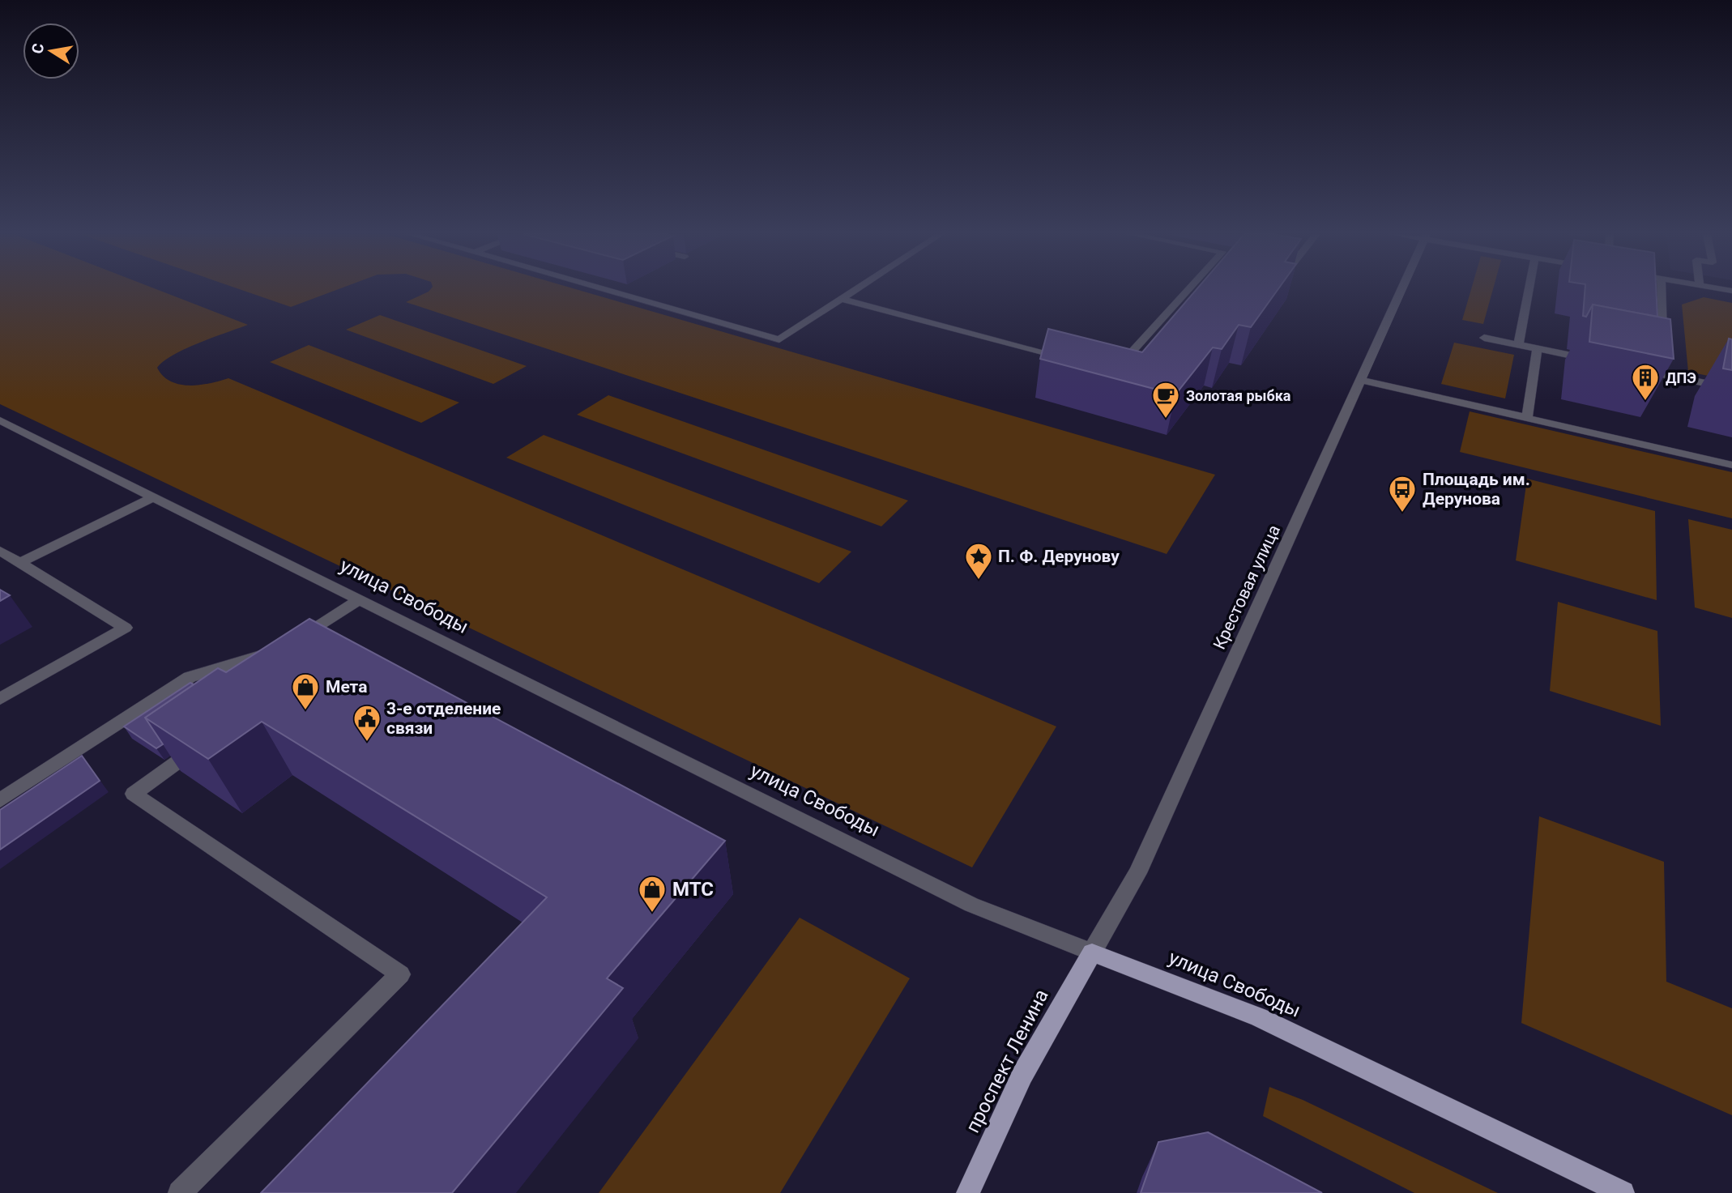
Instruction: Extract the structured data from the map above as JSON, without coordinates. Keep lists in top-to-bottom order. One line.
{"streets":{"main road":["улица Свободы","проспект Ленина"],"street":["Крестовая улица"]},"crossings":[["Крестовая улица","улица Свободы"],["Крестовая улица","проспект Ленина"],["улица Свободы","проспект Ленина"]],"places":{"building":["ДПЭ"],"cafe":["Золотая рыбка"],"bus stop":["Площадь им. Дерунова"],"place":["П. Ф. Дерунову"],"shop":["Мета","МТС"],"public building":["3-е отделение связи"]},"north":"left"}
